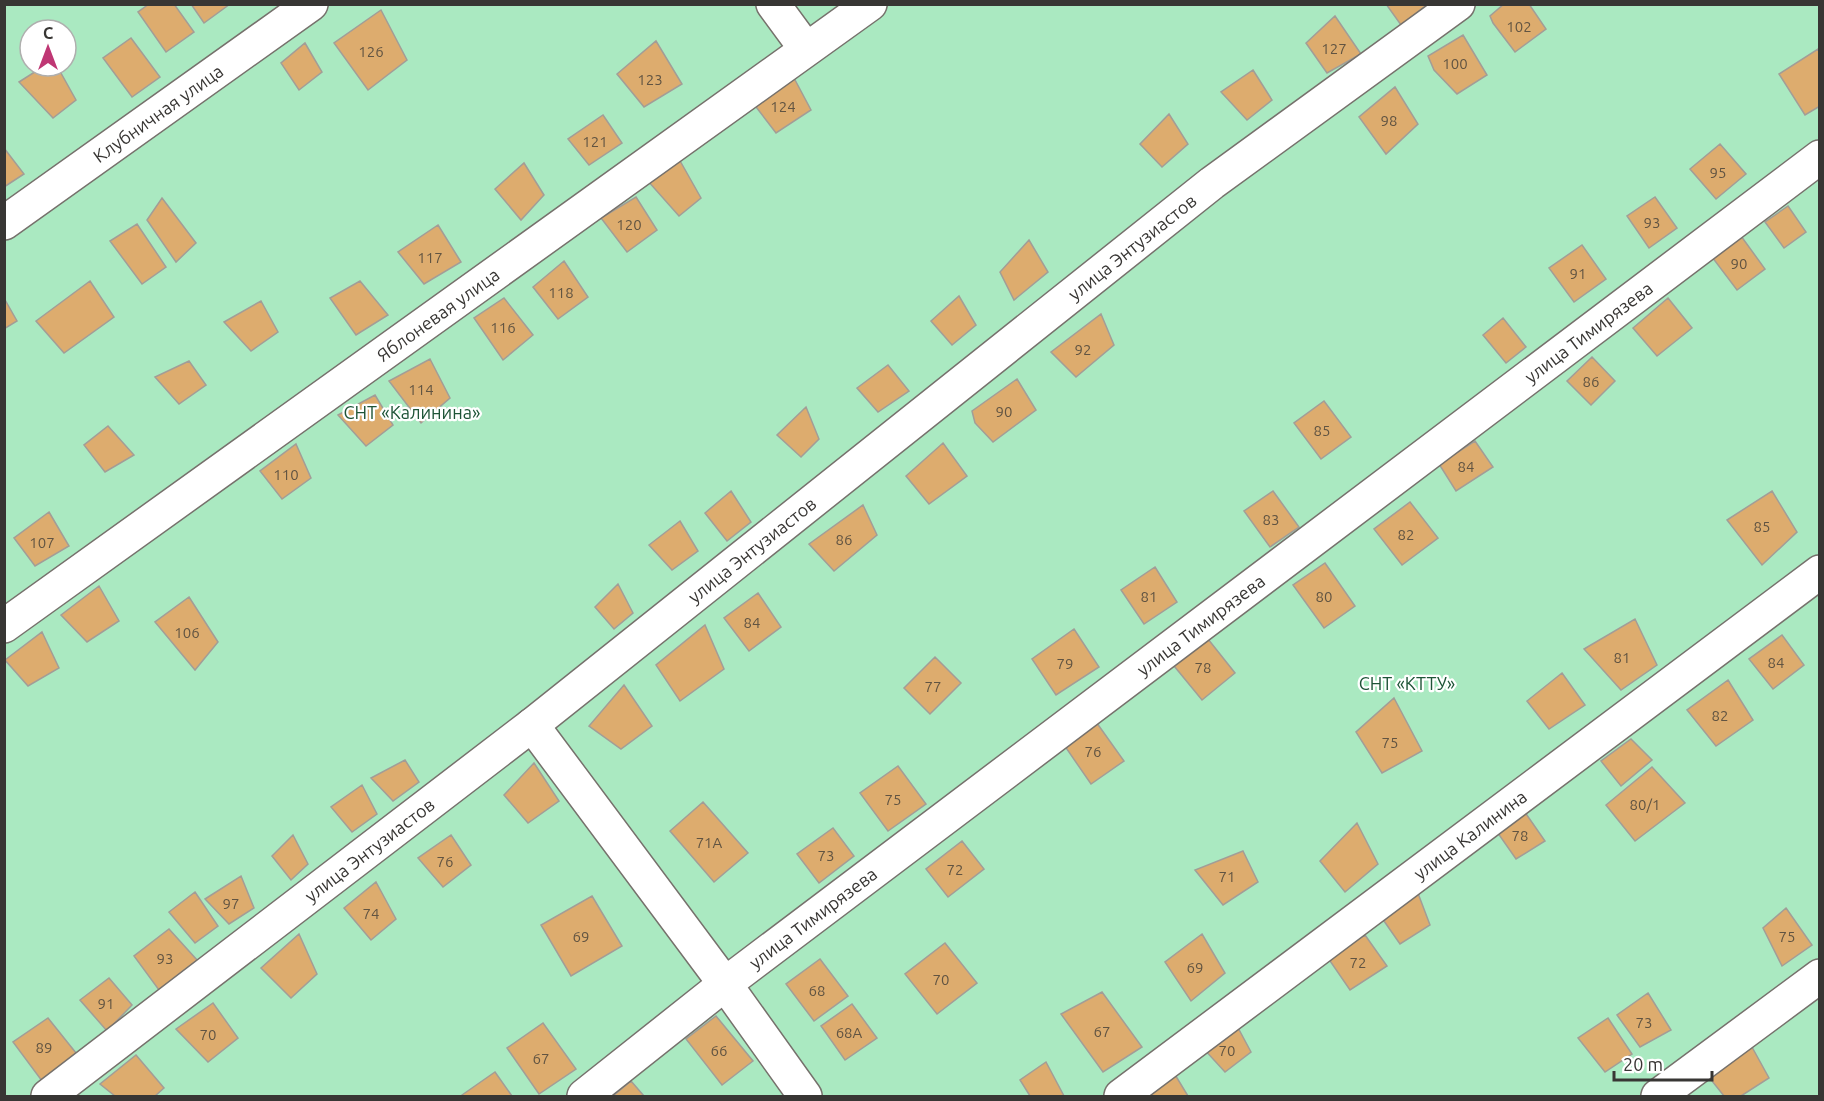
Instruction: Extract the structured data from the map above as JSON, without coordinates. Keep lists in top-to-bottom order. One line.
{"streets":{"street":["Клубничная улица","улица Энтузиастов","Яблоневая улица","улица Тимирязева","улица Калинина"]},"parks":["СНТ «Калинина»","СНТ «КТТУ»"],"house_numbers":["102","127","126","100","123","124","98","121","95","93","120","117","90","91","118","116","92","86","114","90","85","84","110","83","85","82","86","107","81","80","84","106","81","84","79","78","77","82","75","76","75","80/1","78","71А","73","76","72","71","97","74","69","75","93","72","69","70","68","91","73","67","68А","70","89","66","70","67"],"scale_bar":"20 m","north":"top"}
